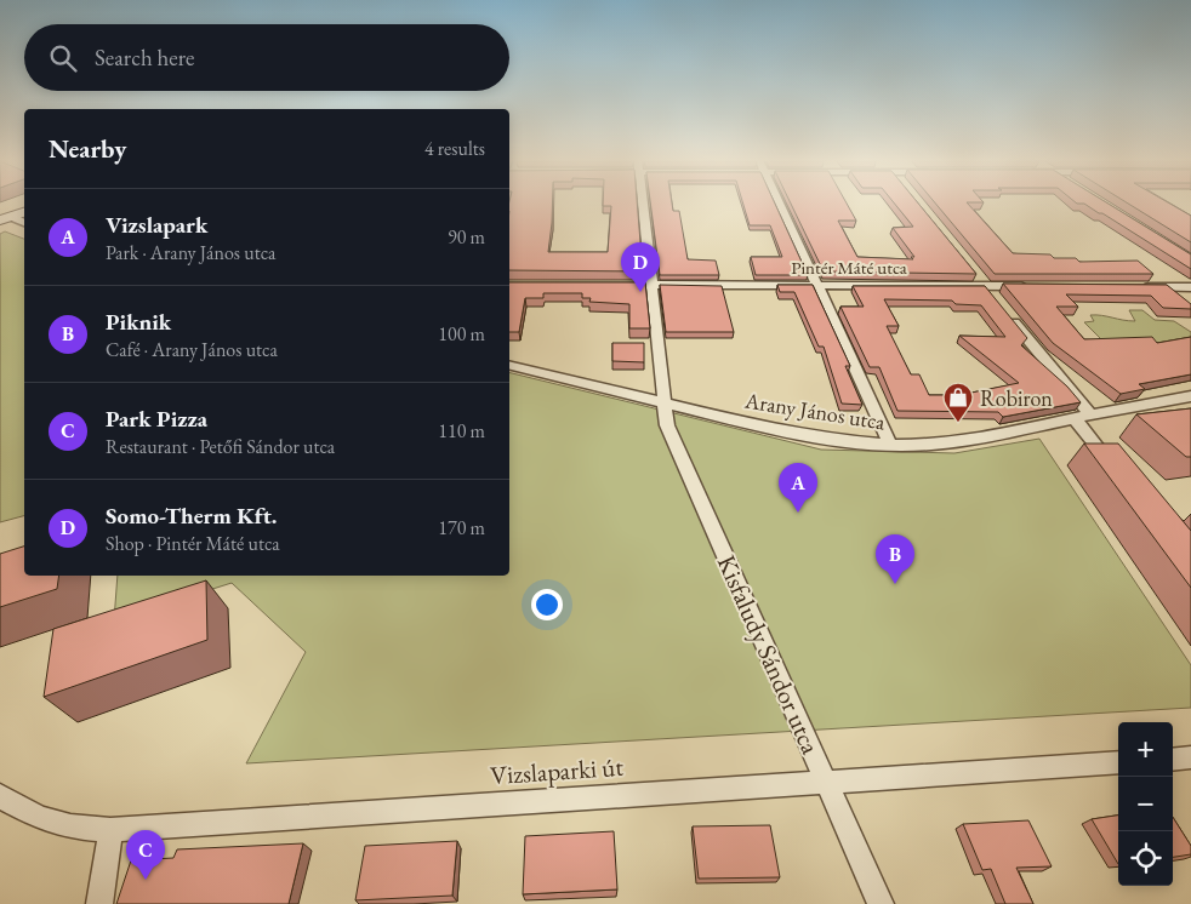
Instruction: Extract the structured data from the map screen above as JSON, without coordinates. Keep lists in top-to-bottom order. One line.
{"streets":{"street":["Pintér Máté utca","Arany János utca","Kisfaludy Sándor utca","Vizslaparki út"]},"crossings":[["Pintér Máté utca","Kisfaludy Sándor utca"],["Arany János utca","Kisfaludy Sándor utca"],["Kisfaludy Sándor utca","Vizslaparki út"]],"places":{"shop":["Robiron"]},"page":{"search":"Search here","heading":["Nearby","4 results"],"list":[{"mark":"A","name":"Vizslapark","note":"Park · Arany János utca","value":"90 m"},{"mark":"B","name":"Piknik","note":"Café · Arany János utca","value":"100 m"},{"mark":"C","name":"Park Pizza","note":"Restaurant · Petőfi Sándor utca","value":"110 m"},{"mark":"D","name":"Somo-Therm Kft.","note":"Shop · Pintér Máté utca","value":"170 m"}],"pins":["D","A","B","C"],"map_buttons":["+","−"]}}
